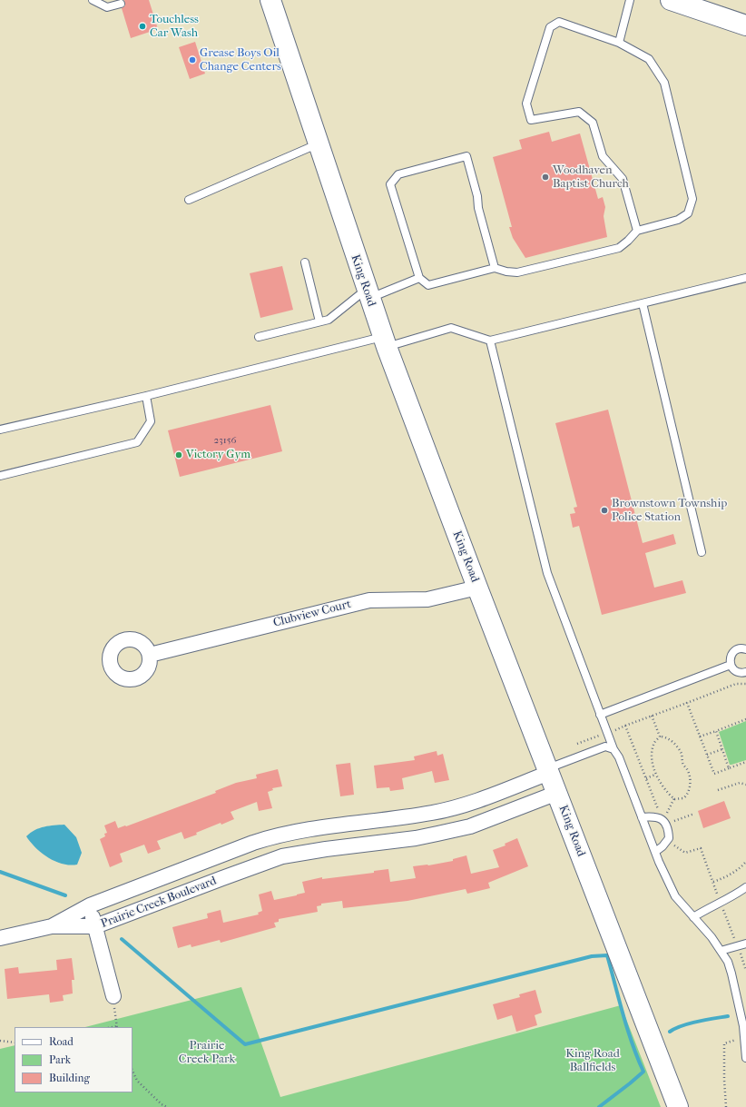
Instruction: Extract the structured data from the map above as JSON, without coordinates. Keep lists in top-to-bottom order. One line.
{"streets":{"main road":["King Road"],"street":["Clubview Court","Prairie Creek Boulevard"]},"crossings":[["King Road","Clubview Court"],["King Road","Prairie Creek Boulevard"]],"parks":["Prairie Creek Park","King Road Ballfields"],"places":["Touchless Car Wash","Grease Boys Oil Change Centers","Woodhaven Baptist Church","Victory Gym","Brownstown Township Police Station"],"house_numbers":["23156"],"legend":["Road","Park","Building"]}
